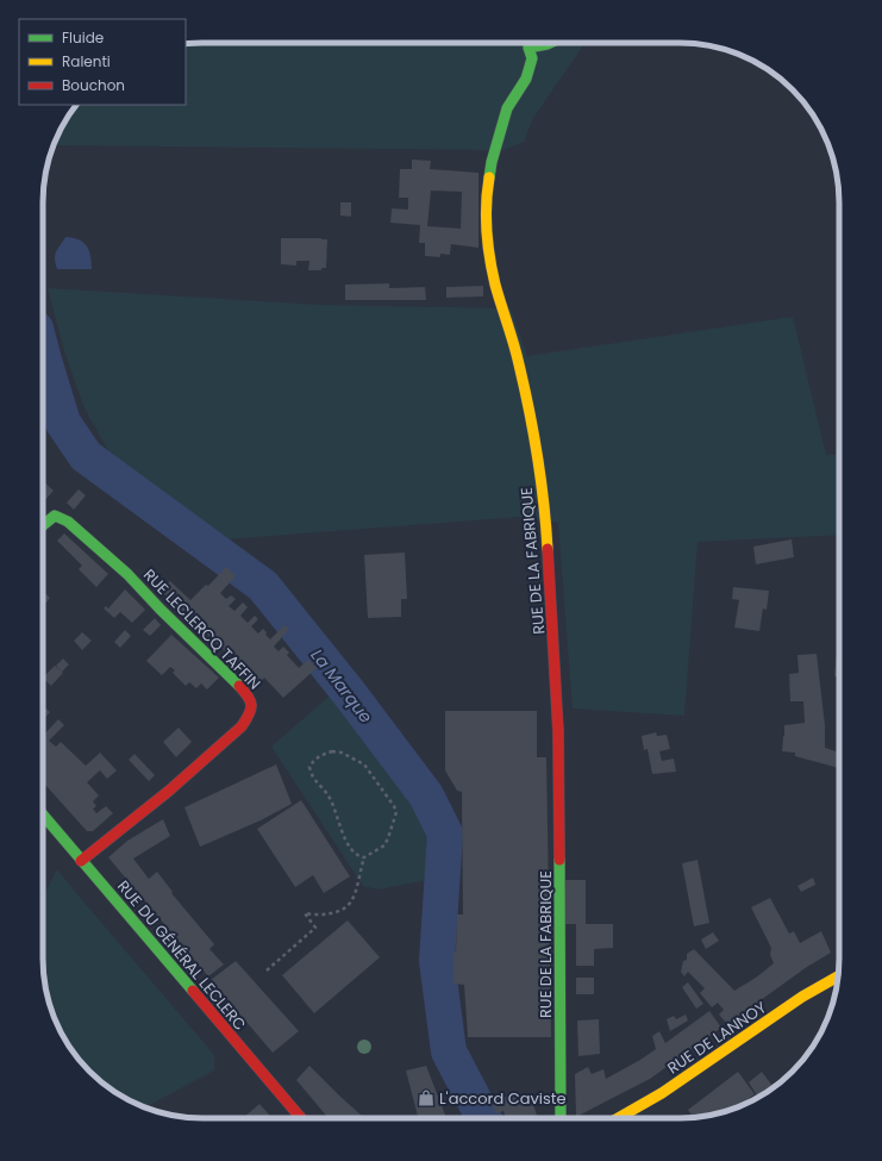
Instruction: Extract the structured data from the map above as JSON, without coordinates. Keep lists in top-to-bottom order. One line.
{"streets":{"street":["RUE DE LA FABRIQUE","RUE LECLERCQ TAFFIN","RUE DU GÉNÉRAL LECLERC","RUE DE LANNOY"]},"crossings":[["RUE LECLERCQ TAFFIN","RUE DU GÉNÉRAL LECLERC"]],"water":["La Marque"],"places":{"shop":["L'accord Caviste"]},"legend":["Fluide","Ralenti","Bouchon"]}
